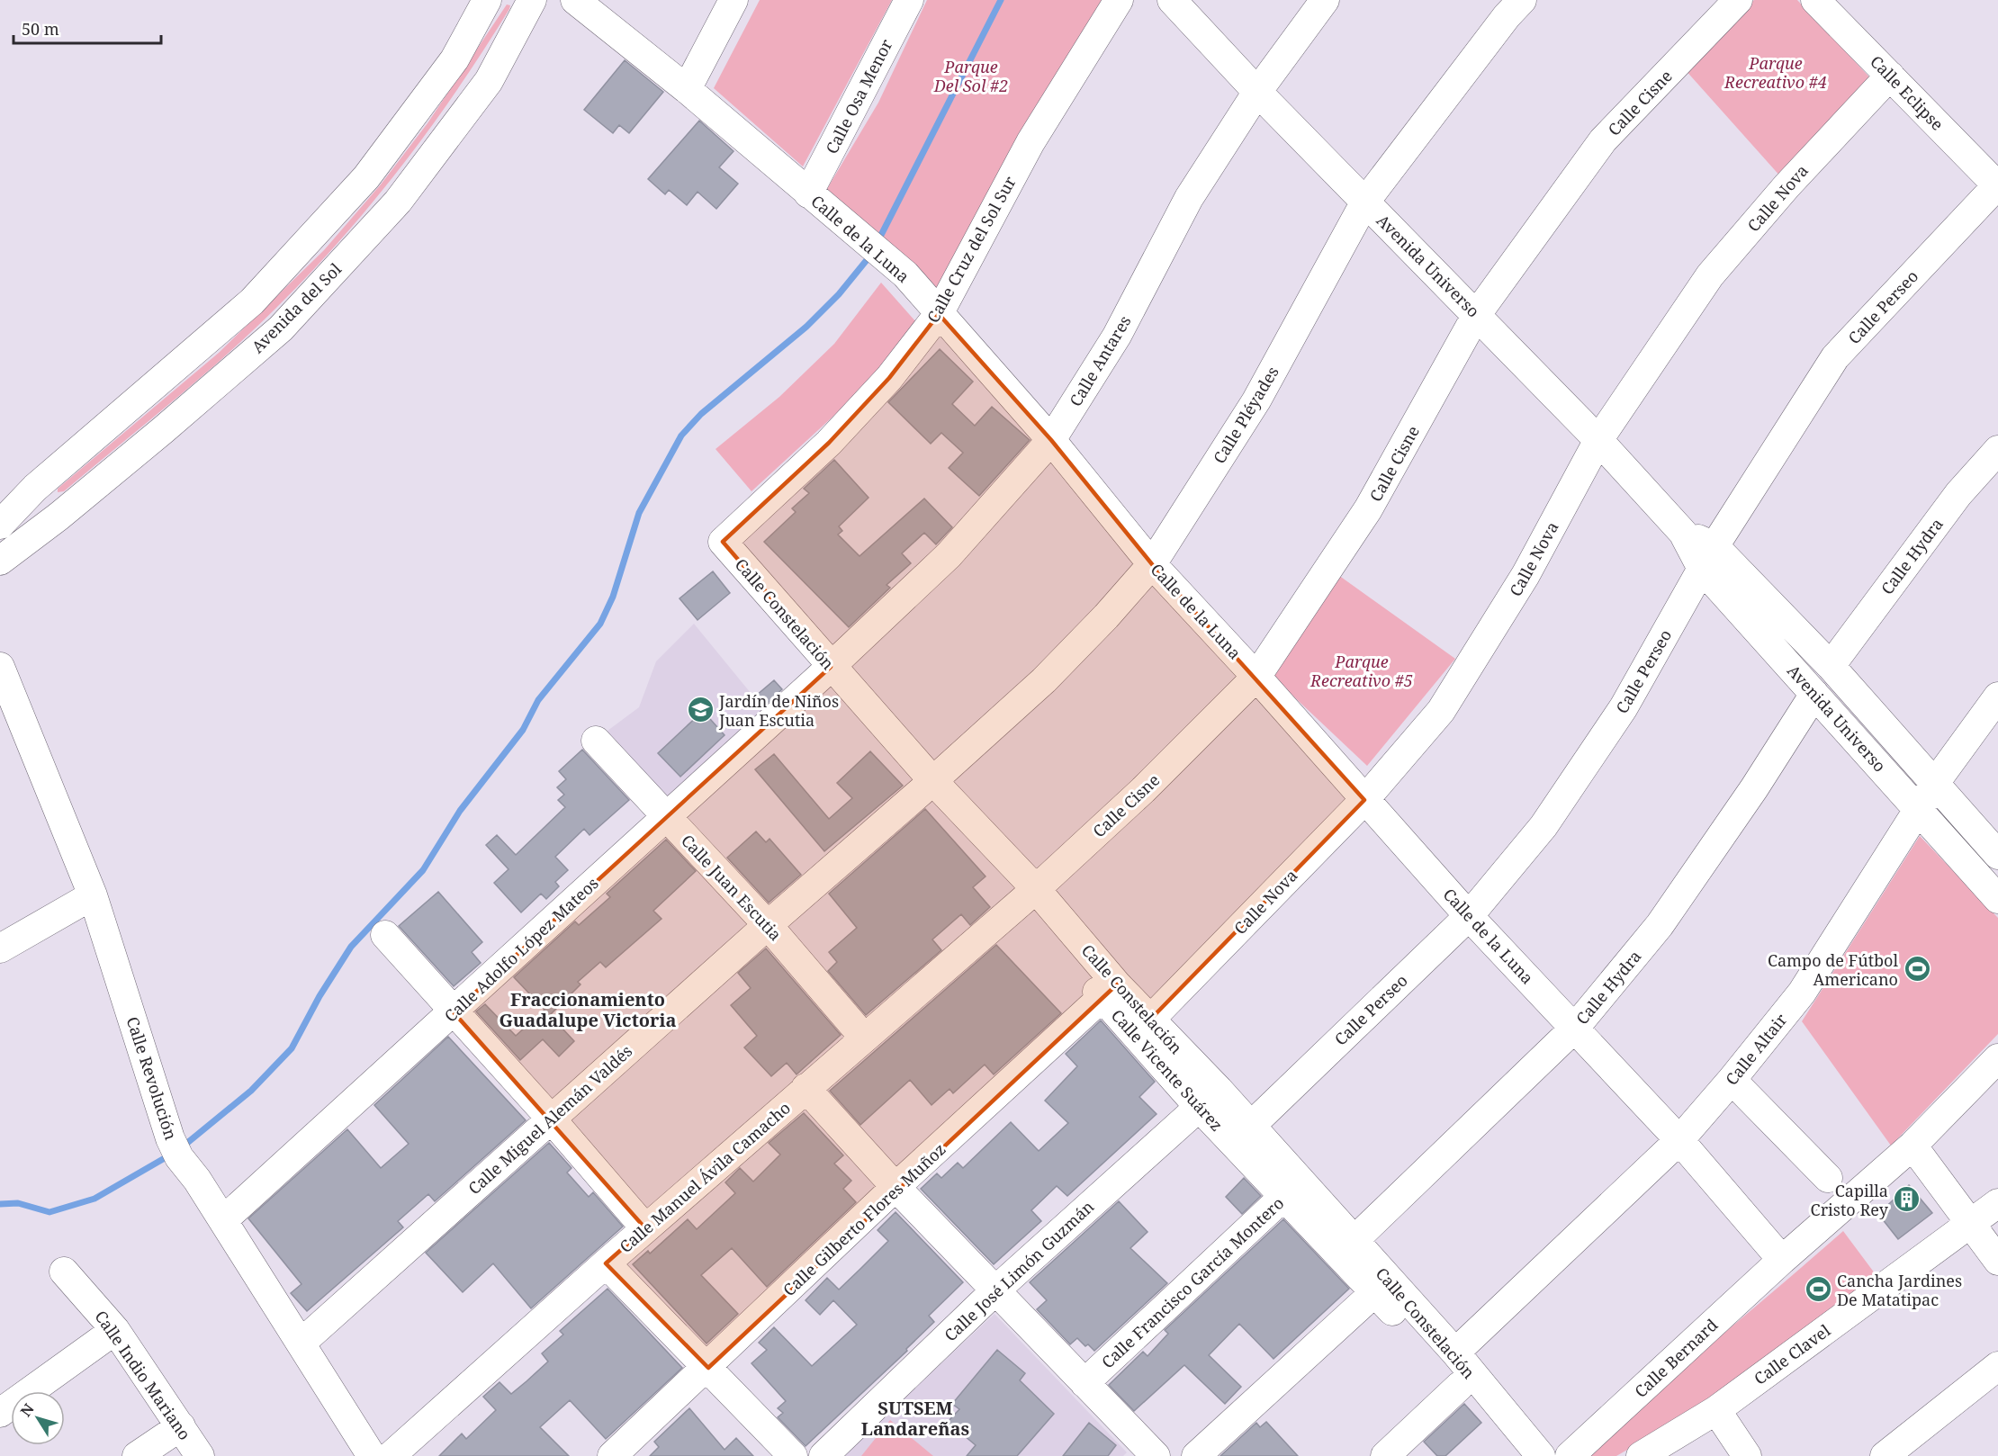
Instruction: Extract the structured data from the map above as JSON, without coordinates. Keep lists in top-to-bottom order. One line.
{"streets":{"street":["Calle Eclipse","Calle Osa Menor","Calle Cisne","Calle Nova","Calle de la Luna","Calle Cruz del Sol Sur","Avenida Universo","Calle Perseo","Avenida del Sol","Calle Antares","Calle Pléyades","Calle Hydra","Calle Constelación","Calle Juan Escutia","Calle Adolfo López Mateos","Calle Altair","Calle Vicente Suárez","Calle Revolución","Calle Miguel Alemán Valdés","Calle Manuel Ávila Camacho","Calle Gilberto Flores Muñoz","Calle José Limón Guzmán","Calle Francisco García Montero","Calle Clavel","Calle Bernard","Calle Indio Mariano"]},"crossings":[["Calle Eclipse","Calle Nova"],["Calle Eclipse","Calle Perseo"],["Calle Osa Menor","Calle de la Luna"],["Calle Cisne","Calle de la Luna"],["Calle Cisne","Avenida Universo"],["Calle Cisne","Calle Constelación"],["Calle Cisne","Calle Manuel Ávila Camacho"],["Calle Nova","Calle de la Luna"],["Calle Nova","Avenida Universo"],["Calle Nova","Calle Constelación"],["Calle de la Luna","Calle Cruz del Sol Sur"],["Calle de la Luna","Calle Perseo"],["Calle de la Luna","Calle Antares"],["Calle de la Luna","Calle Pléyades"],["Calle de la Luna","Calle Hydra"],["Calle de la Luna","Calle Altair"],["Calle de la Luna","Calle Bernard"],["Calle Cruz del Sol Sur","Calle Constelación"],["Avenida Universo","Calle Perseo"],["Avenida Universo","Calle Antares"],["Avenida Universo","Calle Pléyades"],["Avenida Universo","Calle Hydra"],["Avenida Universo","Calle Altair"],["Calle Perseo","Calle Constelación"],["Calle Antares","Calle Constelación"],["Calle Antares","Calle Adolfo López Mateos"],["Calle Pléyades","Calle Constelación"],["Calle Pléyades","Calle Miguel Alemán Valdés"],["Calle Hydra","Calle Constelación"],["Calle Constelación","Calle Adolfo López Mateos"],["Calle Constelación","Calle Altair"],["Calle Constelación","Calle Vicente Suárez"],["Calle Constelación","Calle Miguel Alemán Valdés"],["Calle Constelación","Calle Manuel Ávila Camacho"],["Calle Constelación","Calle Gilberto Flores Muñoz"],["Calle Constelación","Calle José Limón Guzmán"],["Calle Constelación","Calle Francisco García Montero"],["Calle Juan Escutia","Calle Adolfo López Mateos"],["Calle Juan Escutia","Calle Miguel Alemán Valdés"],["Calle Juan Escutia","Calle Manuel Ávila Camacho"],["Calle Adolfo López Mateos","Calle Revolución"],["Calle Vicente Suárez","Calle Gilberto Flores Muñoz"],["Calle Vicente Suárez","Calle José Limón Guzmán"],["Calle Vicente Suárez","Calle Francisco García Montero"],["Calle Revolución","Calle Miguel Alemán Valdés"]],"districts":["Fraccionamiento Guadalupe Victoria","SUTSEM Landareñas"],"parks":["Parque Recreativo #4","Parque Del Sol #2","Parque Recreativo #5"],"places":{"school or university":["Jardín de Niños Juan Escutia"],"sports":["Campo de Fútbol Americano","Cancha Jardines De Matatipac"],"building":["Capilla Cristo Rey"]},"scale_bar":"50 m","north":"top left"}
